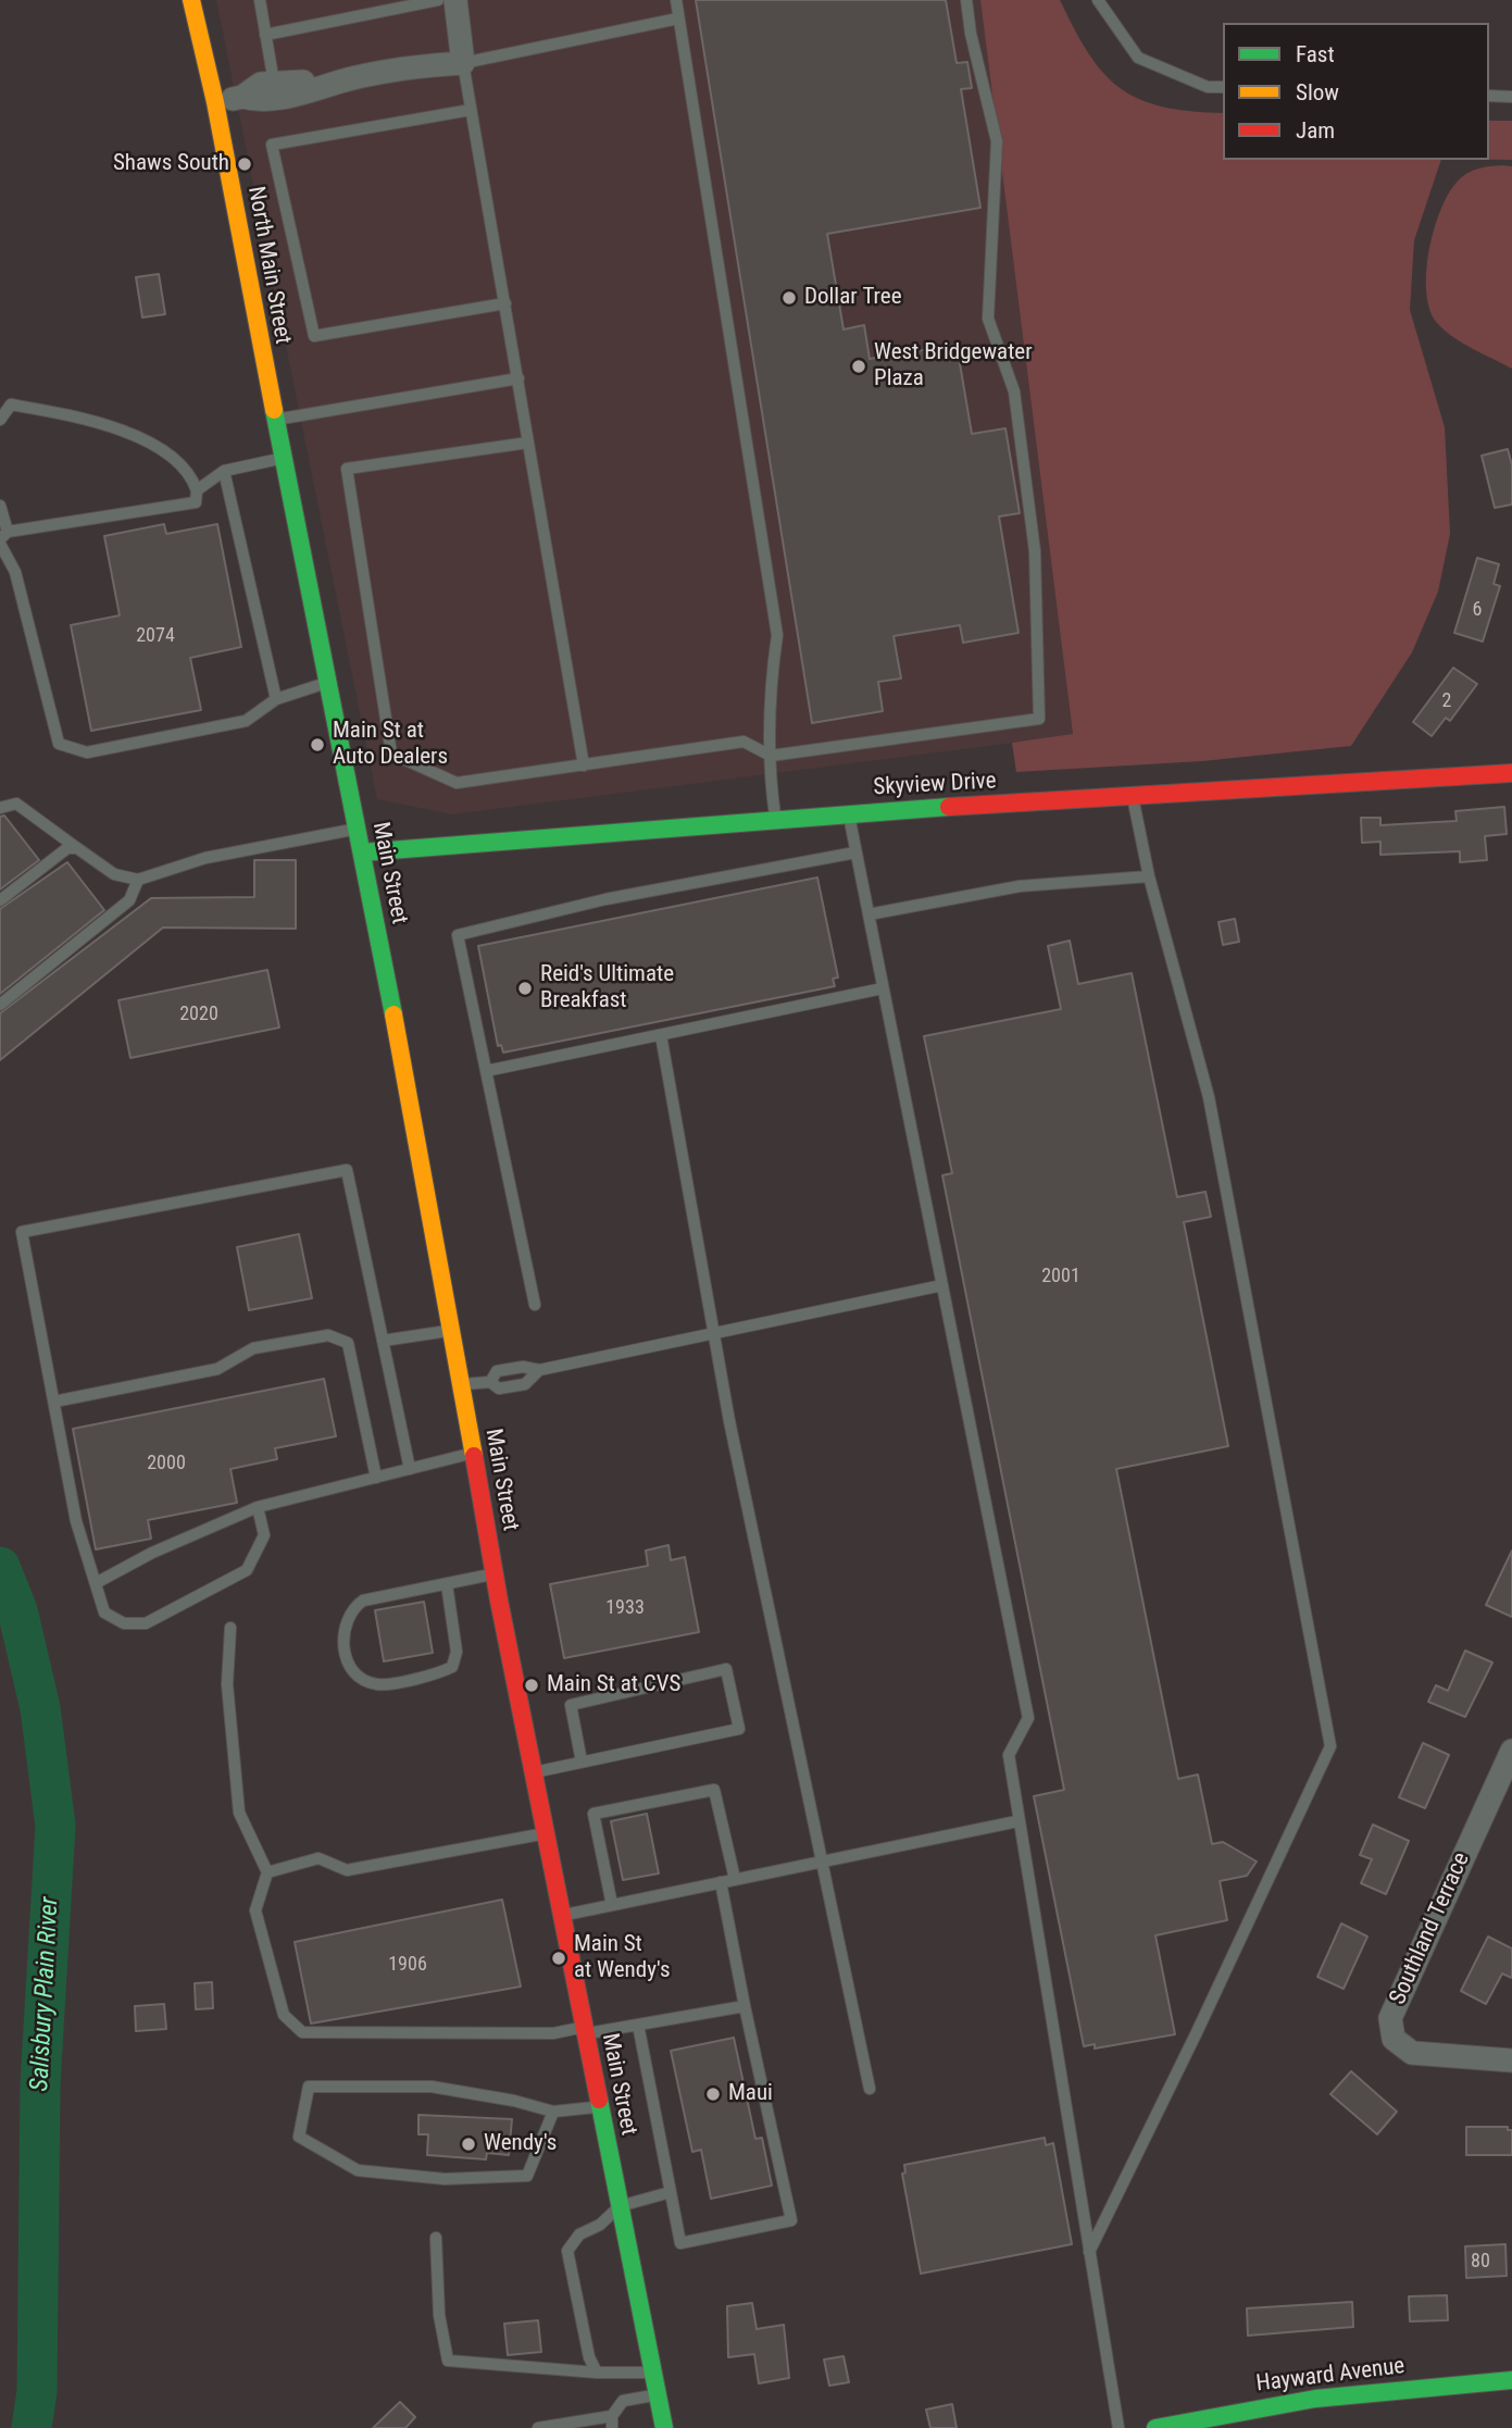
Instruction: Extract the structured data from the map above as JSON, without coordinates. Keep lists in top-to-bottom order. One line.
{"streets":{"main road":["North Main Street","Skyview Drive","Main Street","Hayward Avenue"],"street":["Southland Terrace"]},"crossings":[["North Main Street","Main Street"],["Skyview Drive","Main Street"]],"water":["Salisbury Plain River"],"places":["Shaws South","Dollar Tree","West Bridgewater Plaza","Main St at Auto Dealers","Reid's Ultimate Breakfast","Main St at CVS","Main St at Wendy's","Maui","Wendy's"],"house_numbers":["6","2074","2","2020","2001","2000","1933","1906","80"],"legend":["Fast","Slow","Jam"]}
